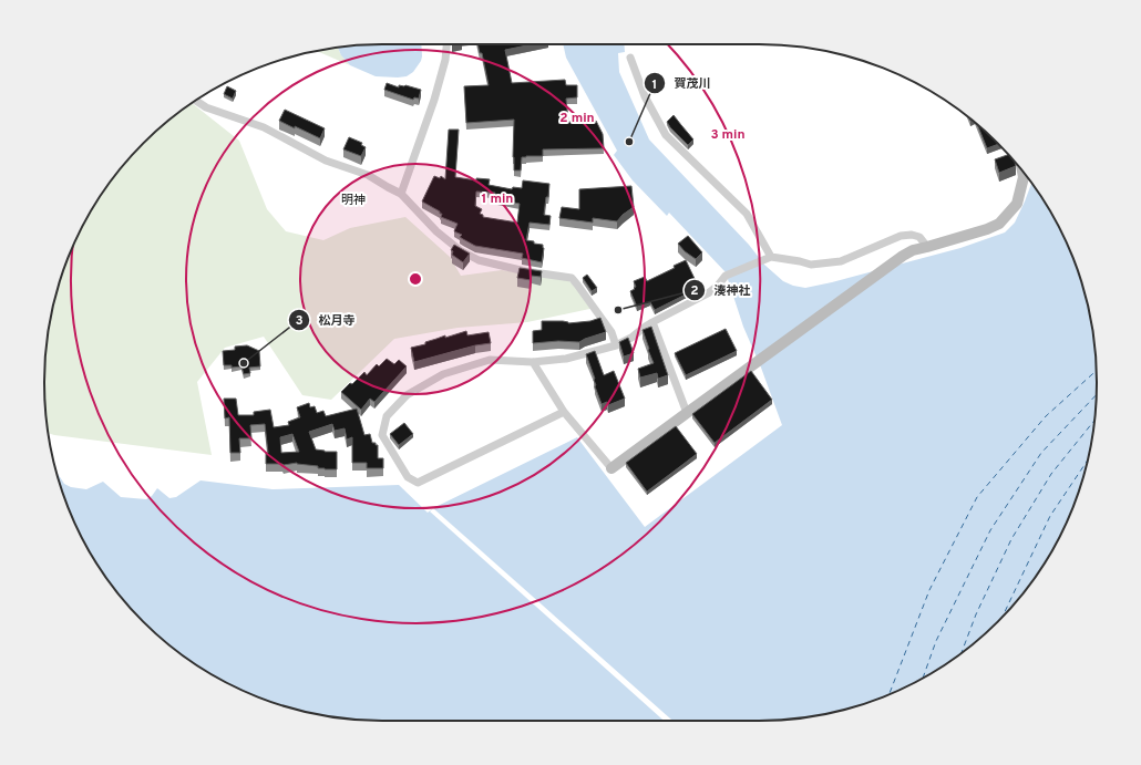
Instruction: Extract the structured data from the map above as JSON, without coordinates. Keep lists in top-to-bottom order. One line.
{"districts":["明神"],"places":["賀茂川","湊神社","松月寺"],"rings":["2 min","3 min","1 min"]}
